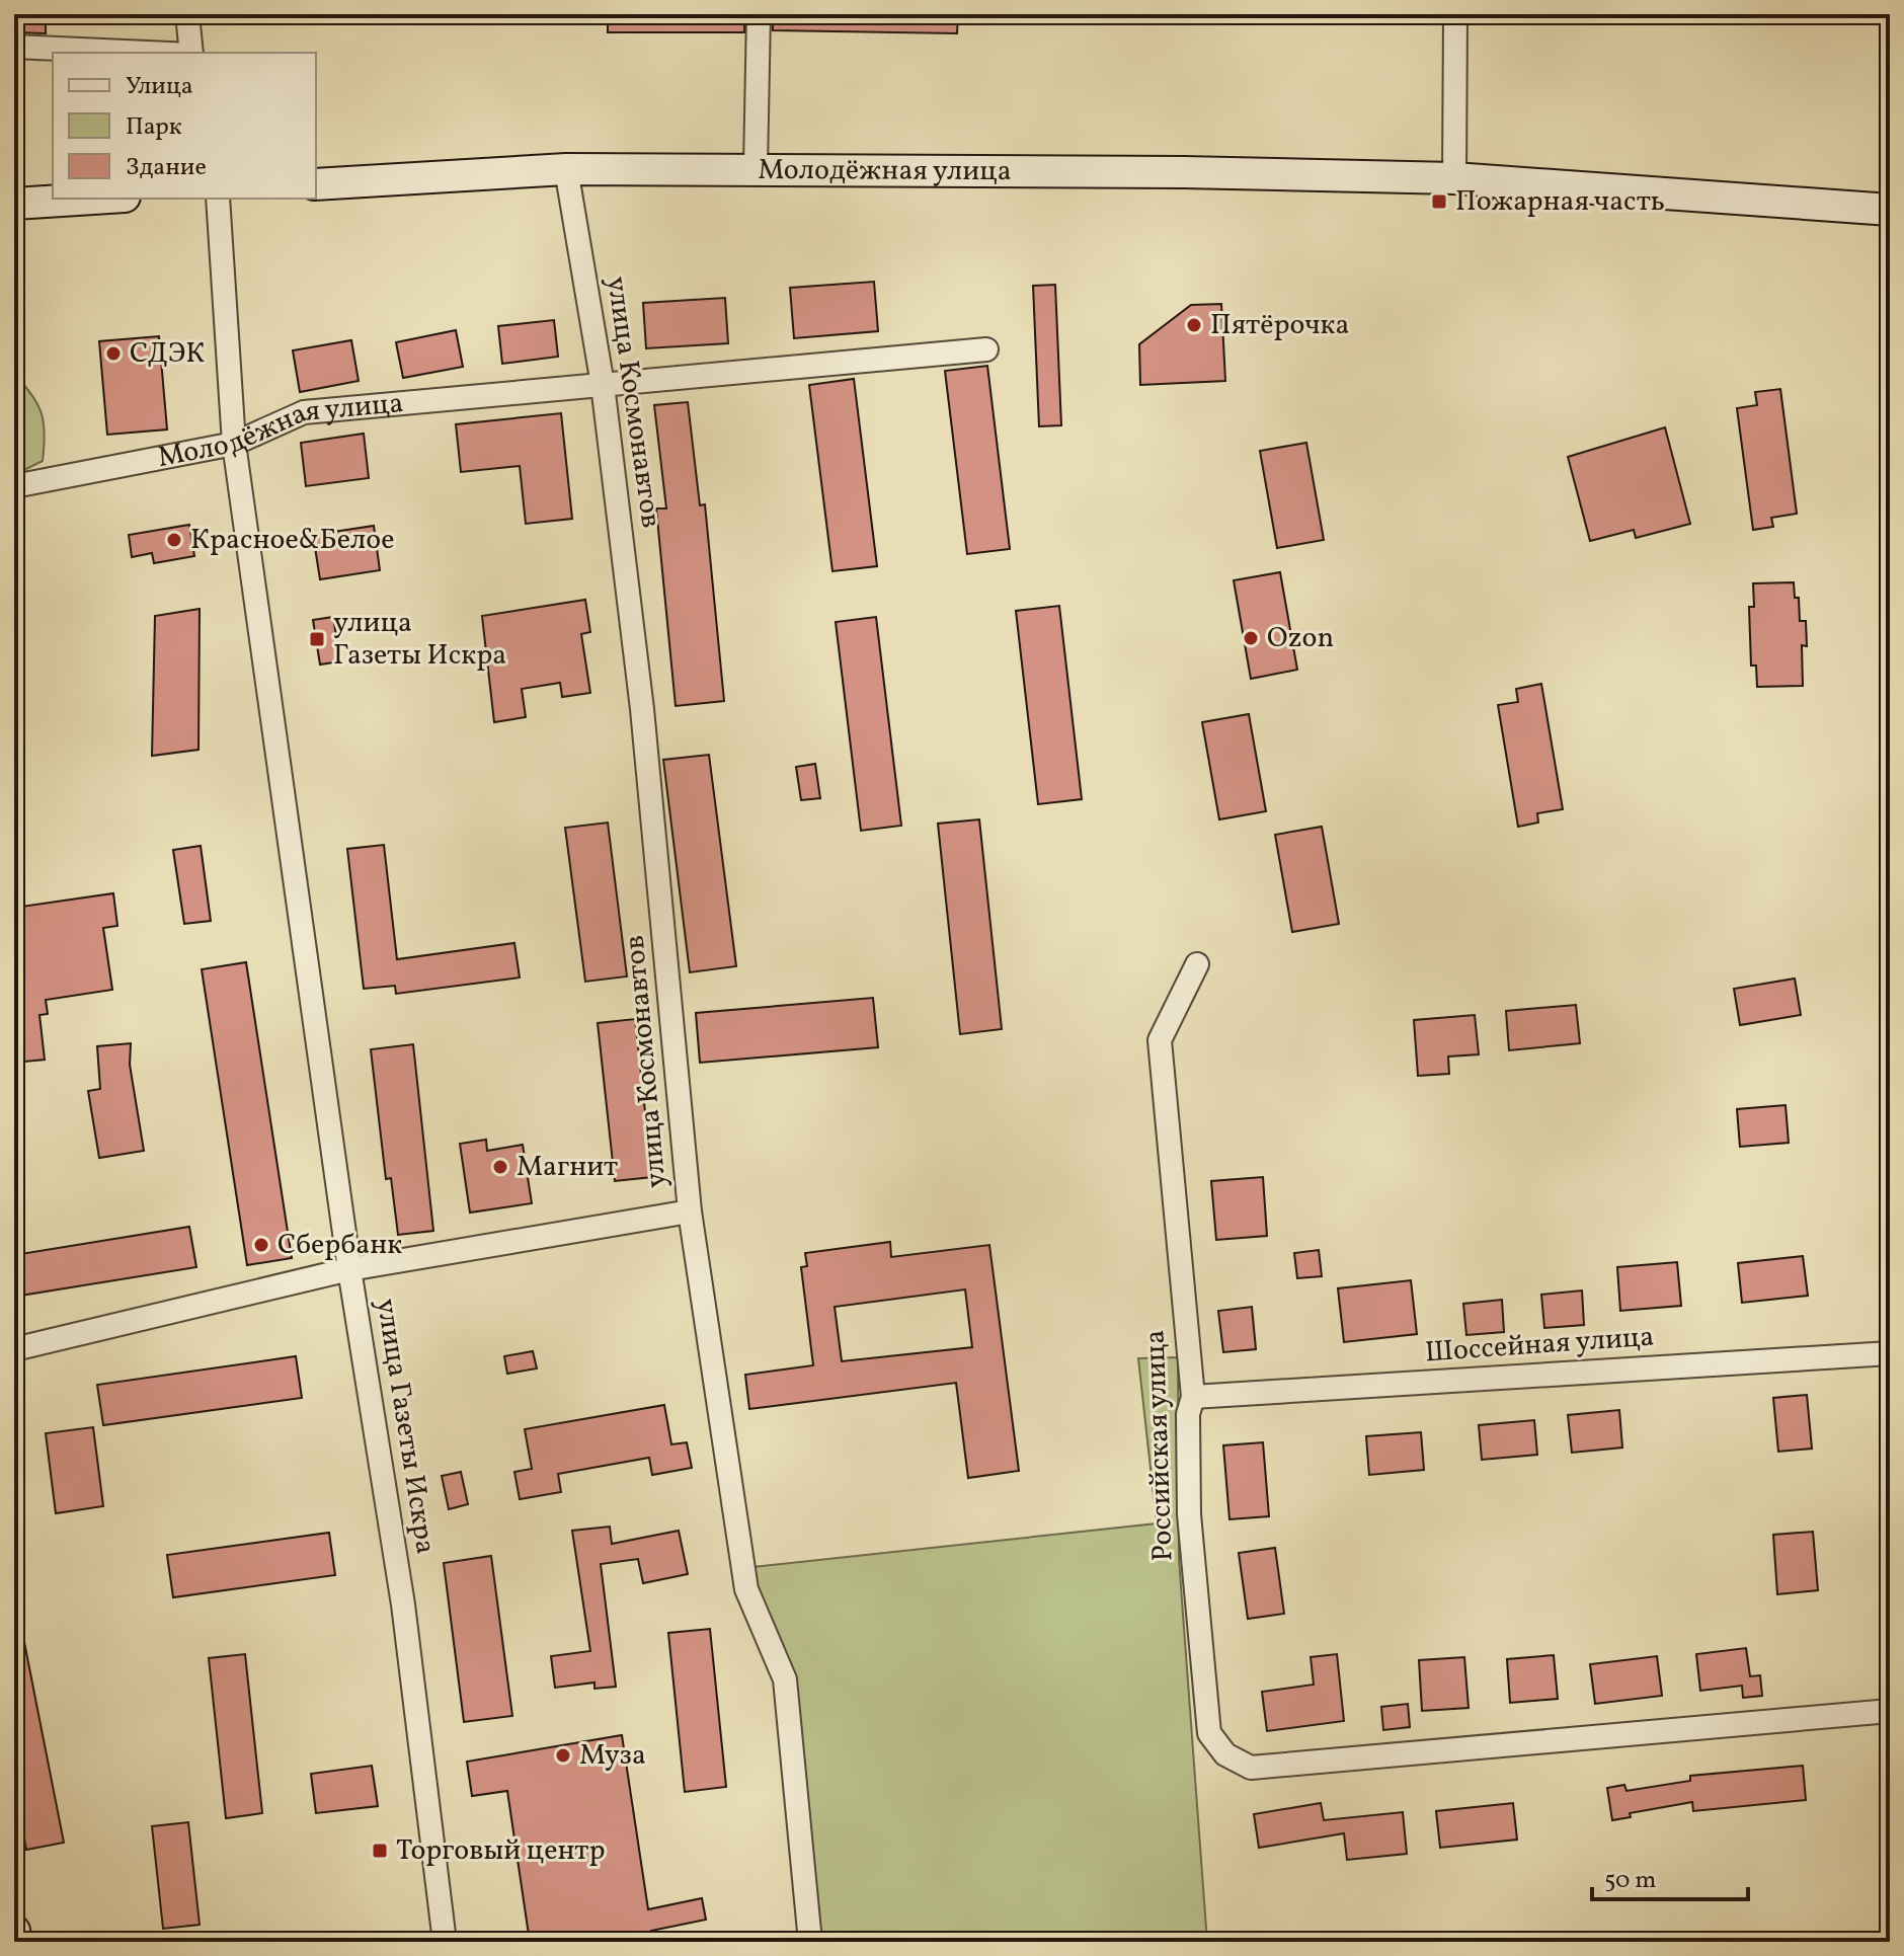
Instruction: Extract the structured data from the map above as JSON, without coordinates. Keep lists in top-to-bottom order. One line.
{"streets":{"street":["Молодёжная улица","улица Космонавтов","Шоссейная улица","улица Газеты Искра","Российская улица"]},"crossings":[["Молодёжная улица","улица Космонавтов"],["Молодёжная улица","улица Газеты Искра"],["Шоссейная улица","Российская улица"]],"places":{"transit":["Пожарная часть","улица Газеты Искра","Торговый центр"],"other":["Пятёрочка","СДЭК","Красное&Белое","Ozon","Магнит","Сбербанк","Муза"]},"legend":["Улица","Парк","Здание"],"scale_bar":"50 m"}
